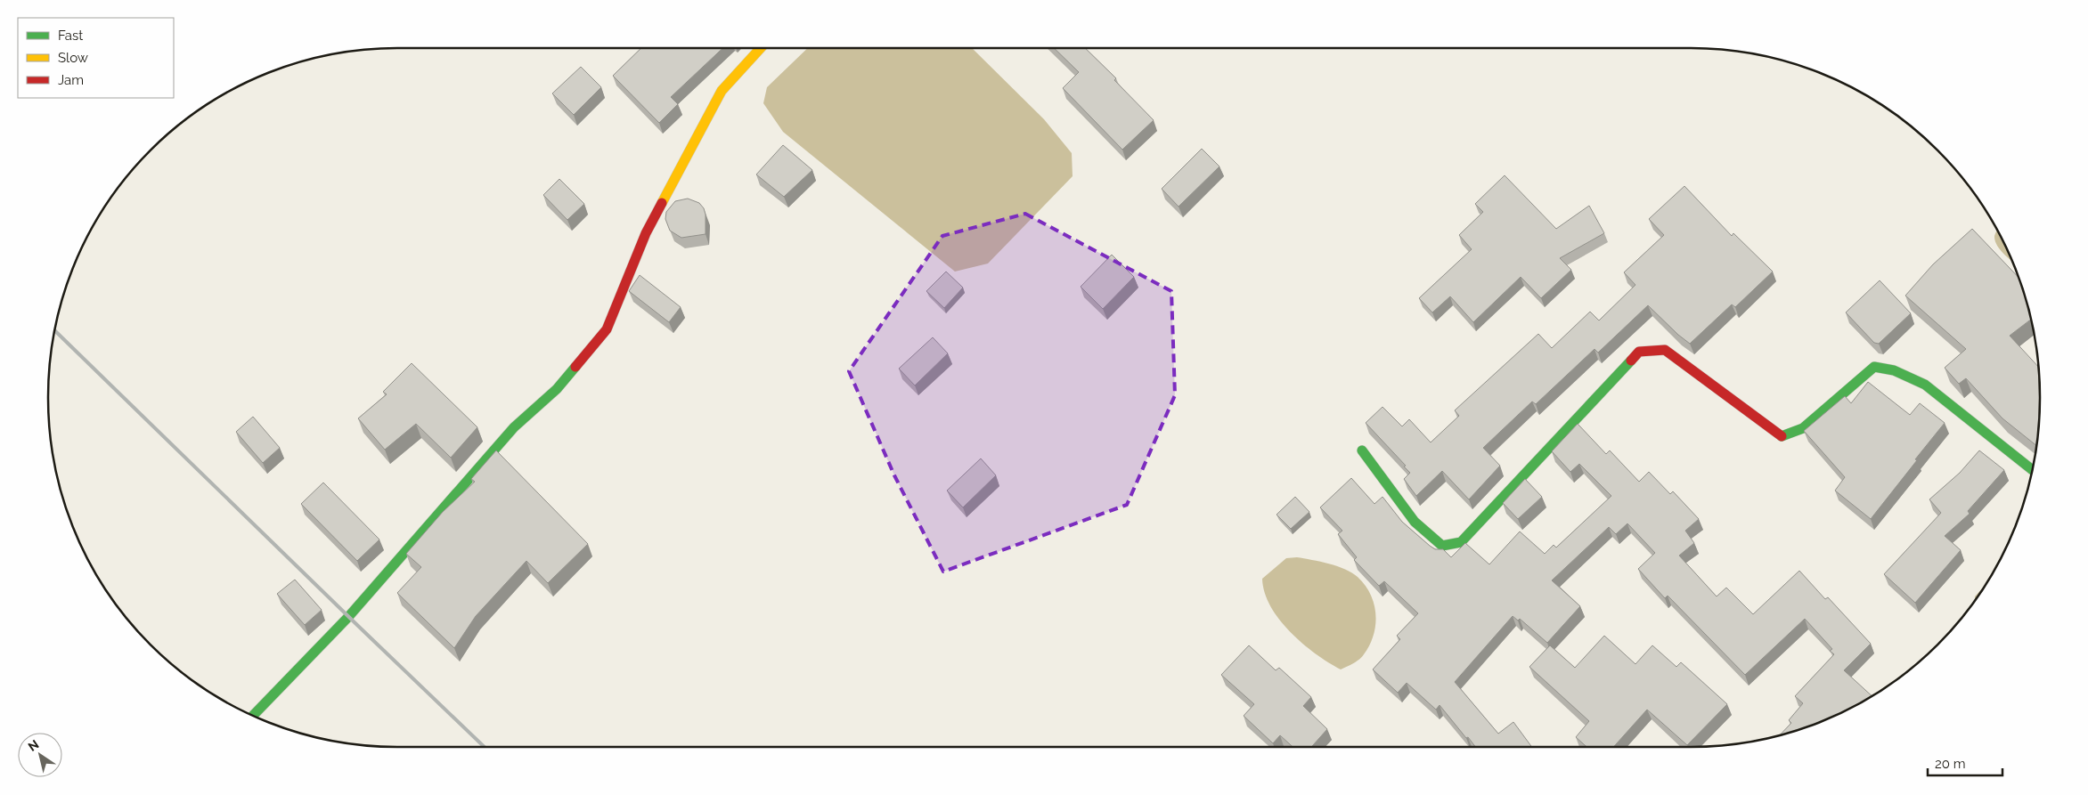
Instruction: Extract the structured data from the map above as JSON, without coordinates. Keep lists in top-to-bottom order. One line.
{"legend":["Fast","Slow","Jam"],"scale_bar":"20 m","north":"top left"}
